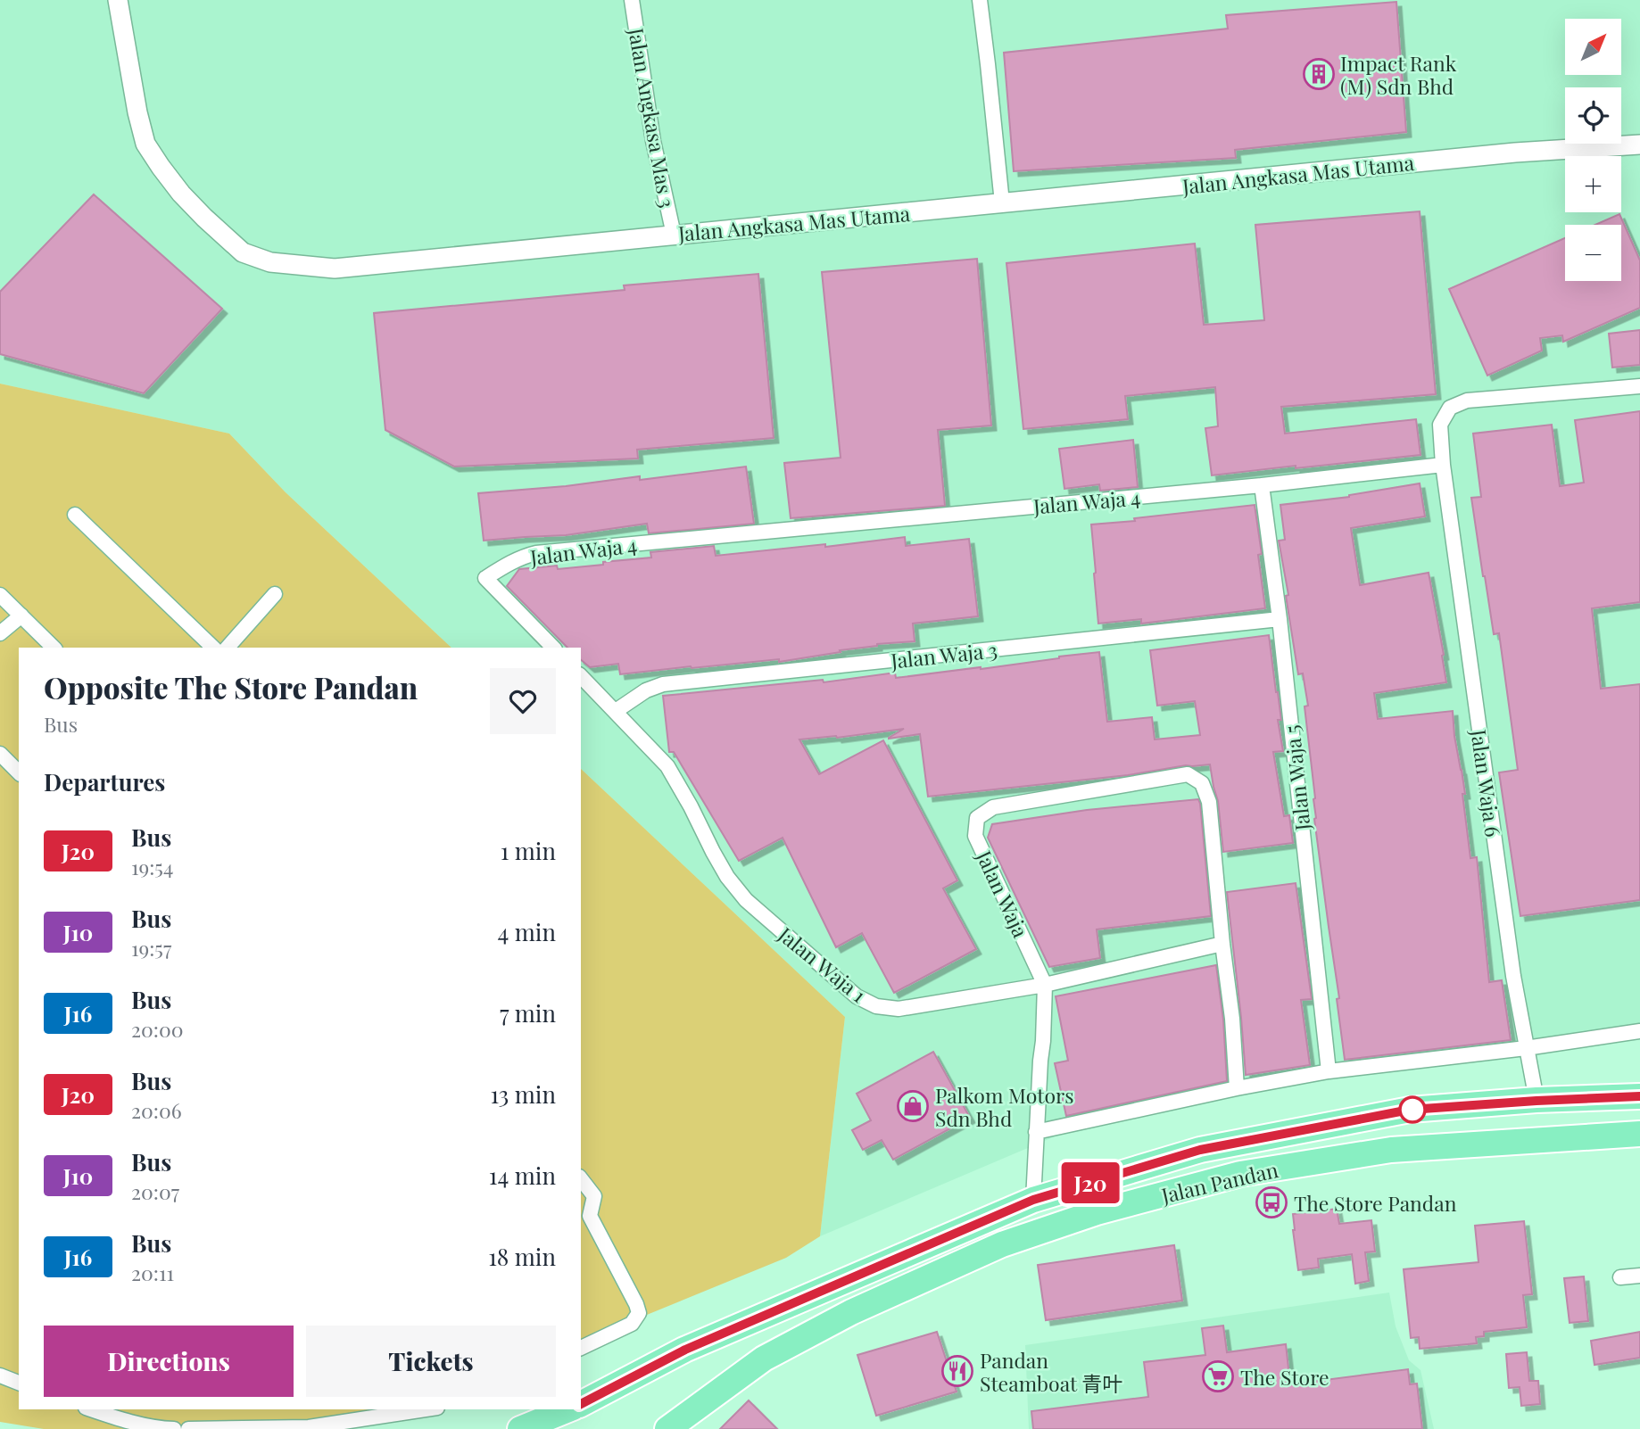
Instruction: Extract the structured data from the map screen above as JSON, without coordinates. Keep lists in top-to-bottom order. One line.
{"streets":{"highway":["Jalan Pandan"],"street":["Jalan Angkasa Mas 3","Jalan Angkasa Mas Utama","Jalan Waja 4","Jalan Waja 3","Jalan Waja 5","Jalan Waja 6","Jalan Waja","Jalan Waja 1"]},"crossings":[["Jalan Angkasa Mas 3","Jalan Angkasa Mas Utama"],["Jalan Waja 4","Jalan Waja 5"],["Jalan Waja 4","Jalan Waja 6"],["Jalan Waja 3","Jalan Waja 5"],["Jalan Waja 3","Jalan Waja 1"],["Jalan Waja 6","Jalan Pandan"],["Jalan Waja","Jalan Waja 1"],["Jalan Waja","Jalan Pandan"]],"places":{"building":["Impact Rank (M) Sdn Bhd"],"shop":["Palkom Motors Sdn Bhd"],"bus stop":["The Store Pandan"],"restaurant":["Pandan Steamboat 青叶"],"supermarket":["The Store"]},"lines":["bus line J20"],"north":"top right","page":{"on_map":"J20","map_buttons":["+","−"],"heading":[["Opposite The Store Pandan","Bus"],"Departures"],"list":[{"mark":"J20","name":"Bus","note":"19:54","value":"1 min"},{"mark":"J10","name":"Bus","note":"19:57","value":"4 min"},{"mark":"J16","name":"Bus","note":"20:00","value":"7 min"},{"mark":"J20","name":"Bus","note":"20:06","value":"13 min"},{"mark":"J10","name":"Bus","note":"20:07","value":"14 min"},{"mark":"J16","name":"Bus","note":"20:11","value":"18 min"}],"buttons":["Directions","Tickets"]}}
